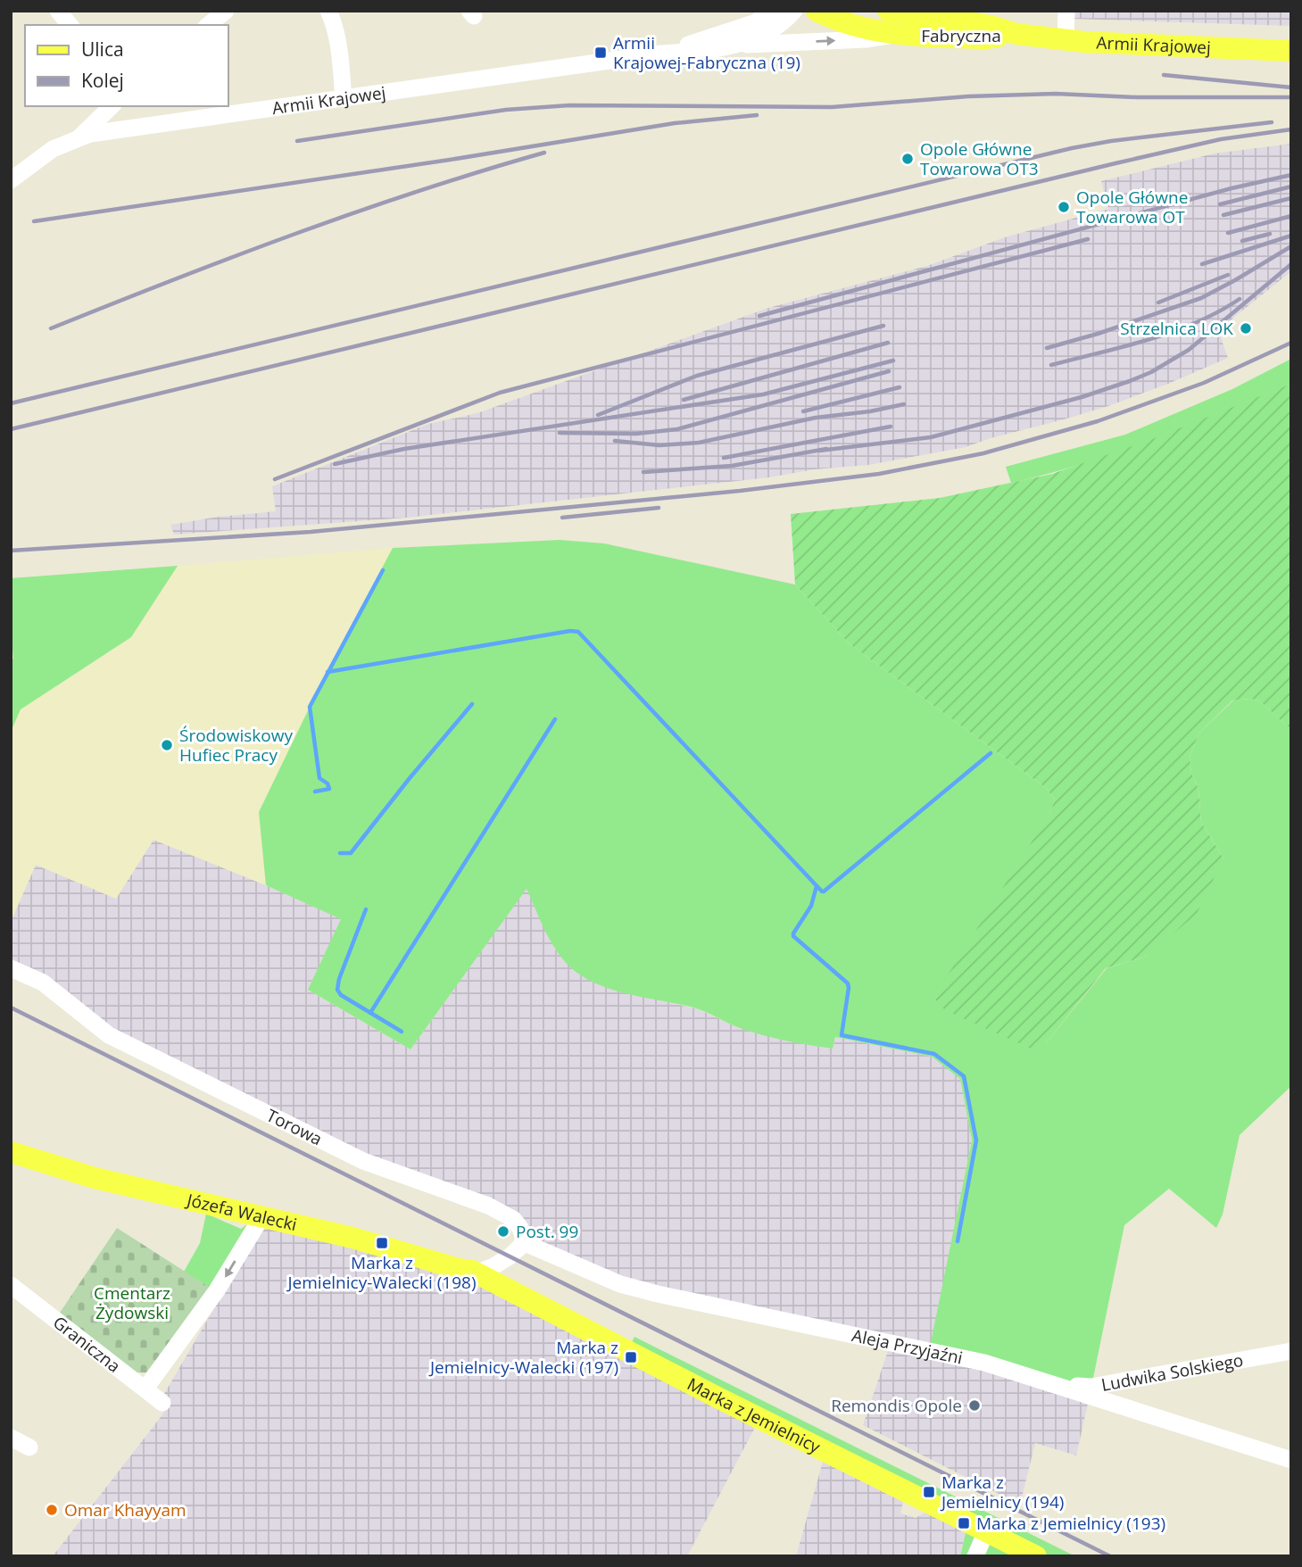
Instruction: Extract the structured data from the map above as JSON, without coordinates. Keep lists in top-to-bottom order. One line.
{"streets":{"main road":["Fabryczna","Armii Krajowej","Józefa Walecki","Marka z Jemielnicy"],"street":["Torowa","Graniczna","Aleja Przyjaźni","Ludwika Solskiego"]},"crossings":[["Fabryczna","Armii Krajowej"],["Torowa","Aleja Przyjaźni"],["Józefa Walecki","Marka z Jemielnicy"],["Aleja Przyjaźni","Ludwika Solskiego"]],"parks":["Cmentarz Żydowski"],"places":{"transit":["Armii Krajowej-Fabryczna (19)","Marka z Jemielnicy-Walecki (198)","Marka z Jemielnicy-Walecki (197)","Marka z Jemielnicy (194)","Marka z Jemielnicy (193)"],"other":["Opole Główne Towarowa OT3","Opole Główne Towarowa OT","Strzelnica LOK","Środowiskowy Hufiec Pracy","Post. 99","Remondis Opole","Omar Khayyam"]},"legend":["Ulica","Kolej"]}
